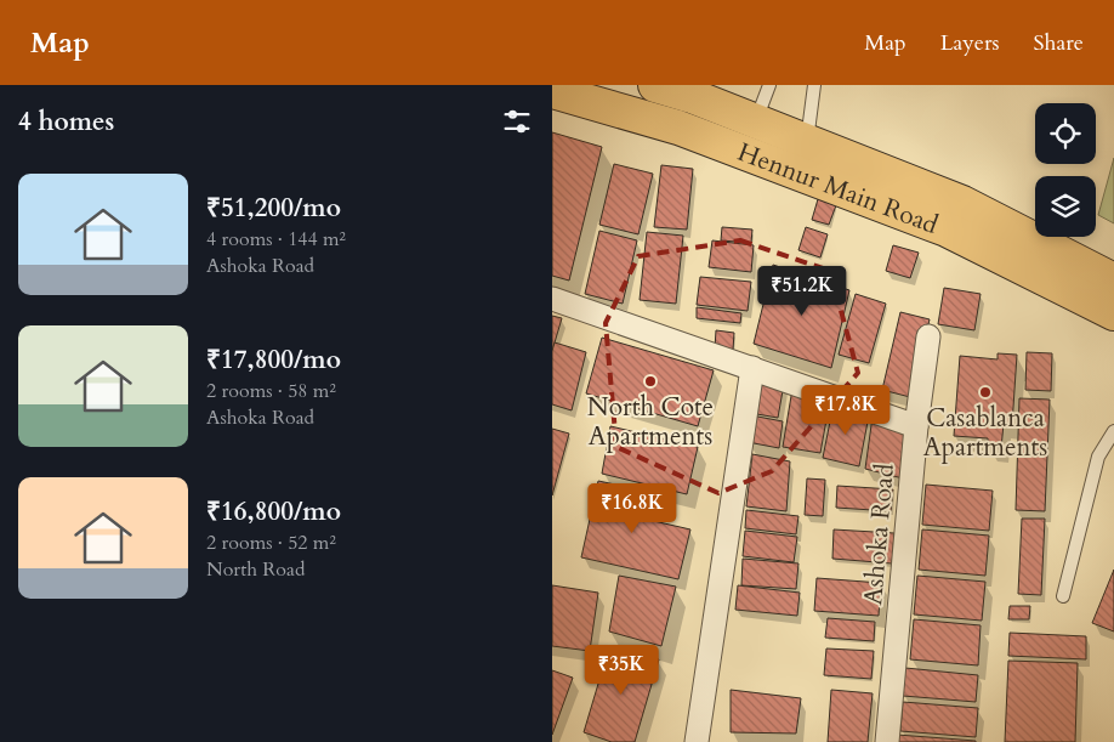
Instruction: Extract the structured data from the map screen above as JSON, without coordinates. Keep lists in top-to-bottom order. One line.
{"streets":{"main road":["Hennur Main Road"],"street":["Ashoka Road"]},"places":["North Cote Apartments","Casablanca Apartments"],"page":{"header":"Map","nav":["Map","Layers","Share"],"heading":"4 homes","list":[{"name":"₹51,200/mo","note":"4 rooms · 144 m² · Ashoka Road"},{"name":"₹17,800/mo","note":"2 rooms · 58 m² · Ashoka Road"},{"name":"₹16,800/mo","note":"2 rooms · 52 m² · North Road"}],"price":["₹51.2K","₹17.8K","₹16.8K","₹35K"]}}
